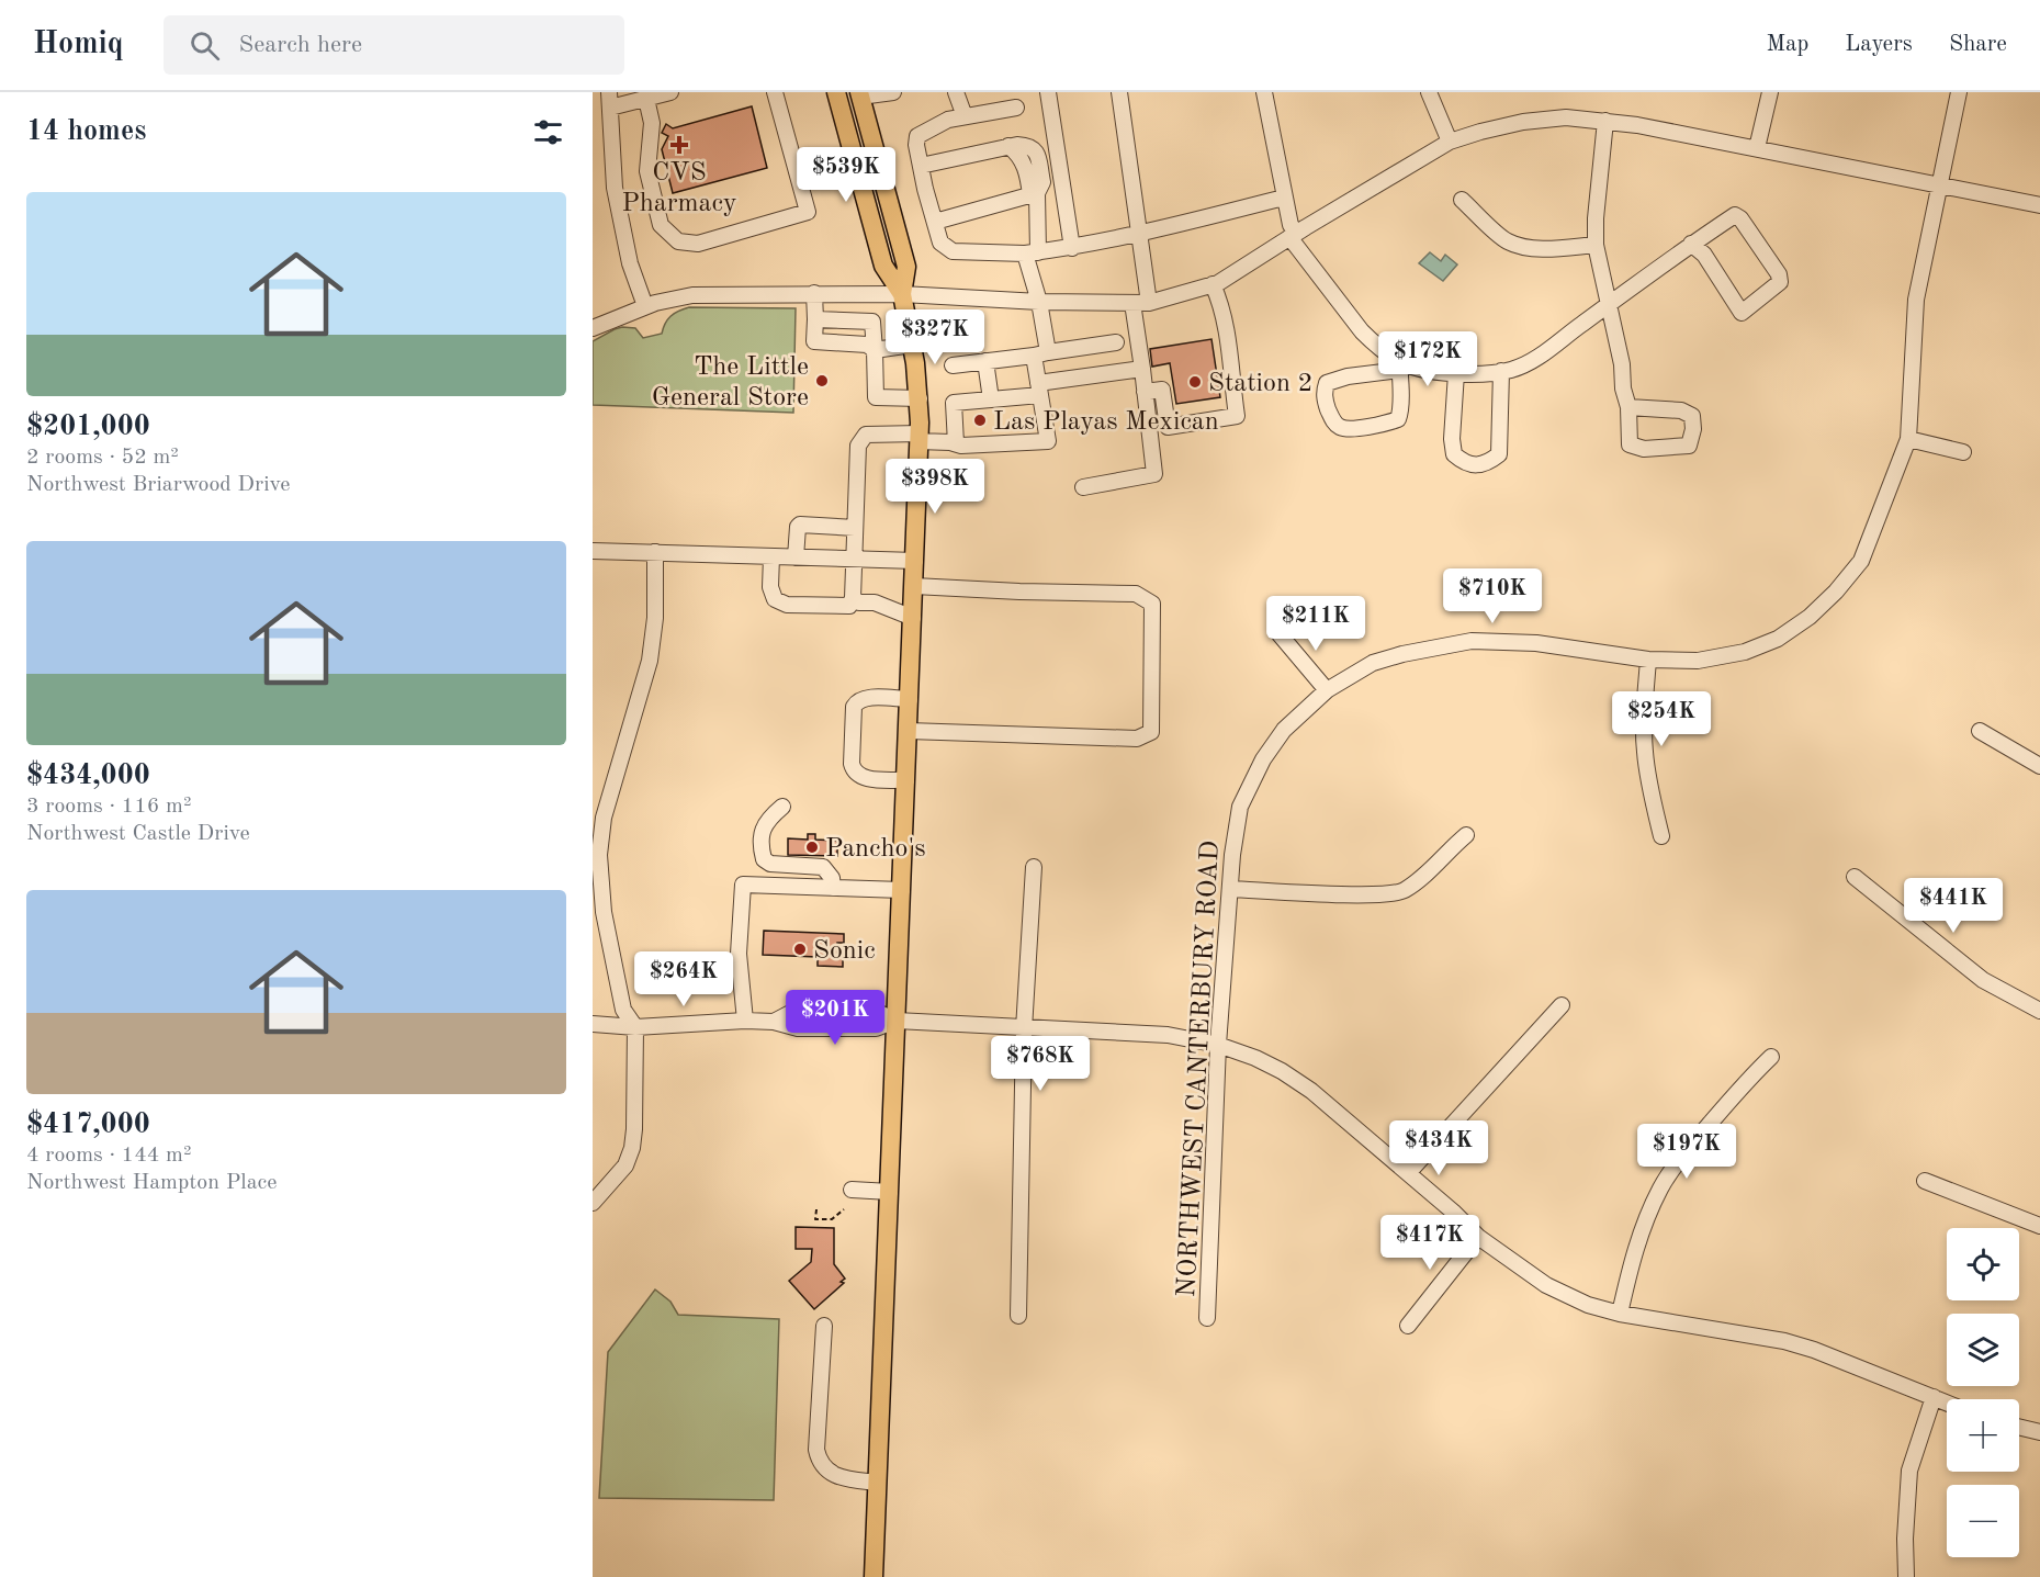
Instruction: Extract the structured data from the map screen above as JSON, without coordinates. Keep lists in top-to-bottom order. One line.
{"streets":{"street":["NORTHWEST CANTERBURY ROAD"]},"places":{"health":["CVS Pharmacy"],"other":["The Little General Store","Station 2","Las Playas Mexican","Pancho's","Sonic"]},"page":{"header":"Homiq","search":"Search here","nav":["Map","Layers","Share"],"heading":"14 homes","price":["$539K","$327K","$172K","$398K","$710K","$211K","$254K","$441K","$264K","$201K","$768K","$434K","$197K","$417K"],"list":[{"name":"$201,000","note":"2 rooms · 52 m² · Northwest Briarwood Drive"},{"name":"$434,000","note":"3 rooms · 116 m² · Northwest Castle Drive"},{"name":"$417,000","note":"4 rooms · 144 m² · Northwest Hampton Place"}],"map_buttons":["+","−"]}}
